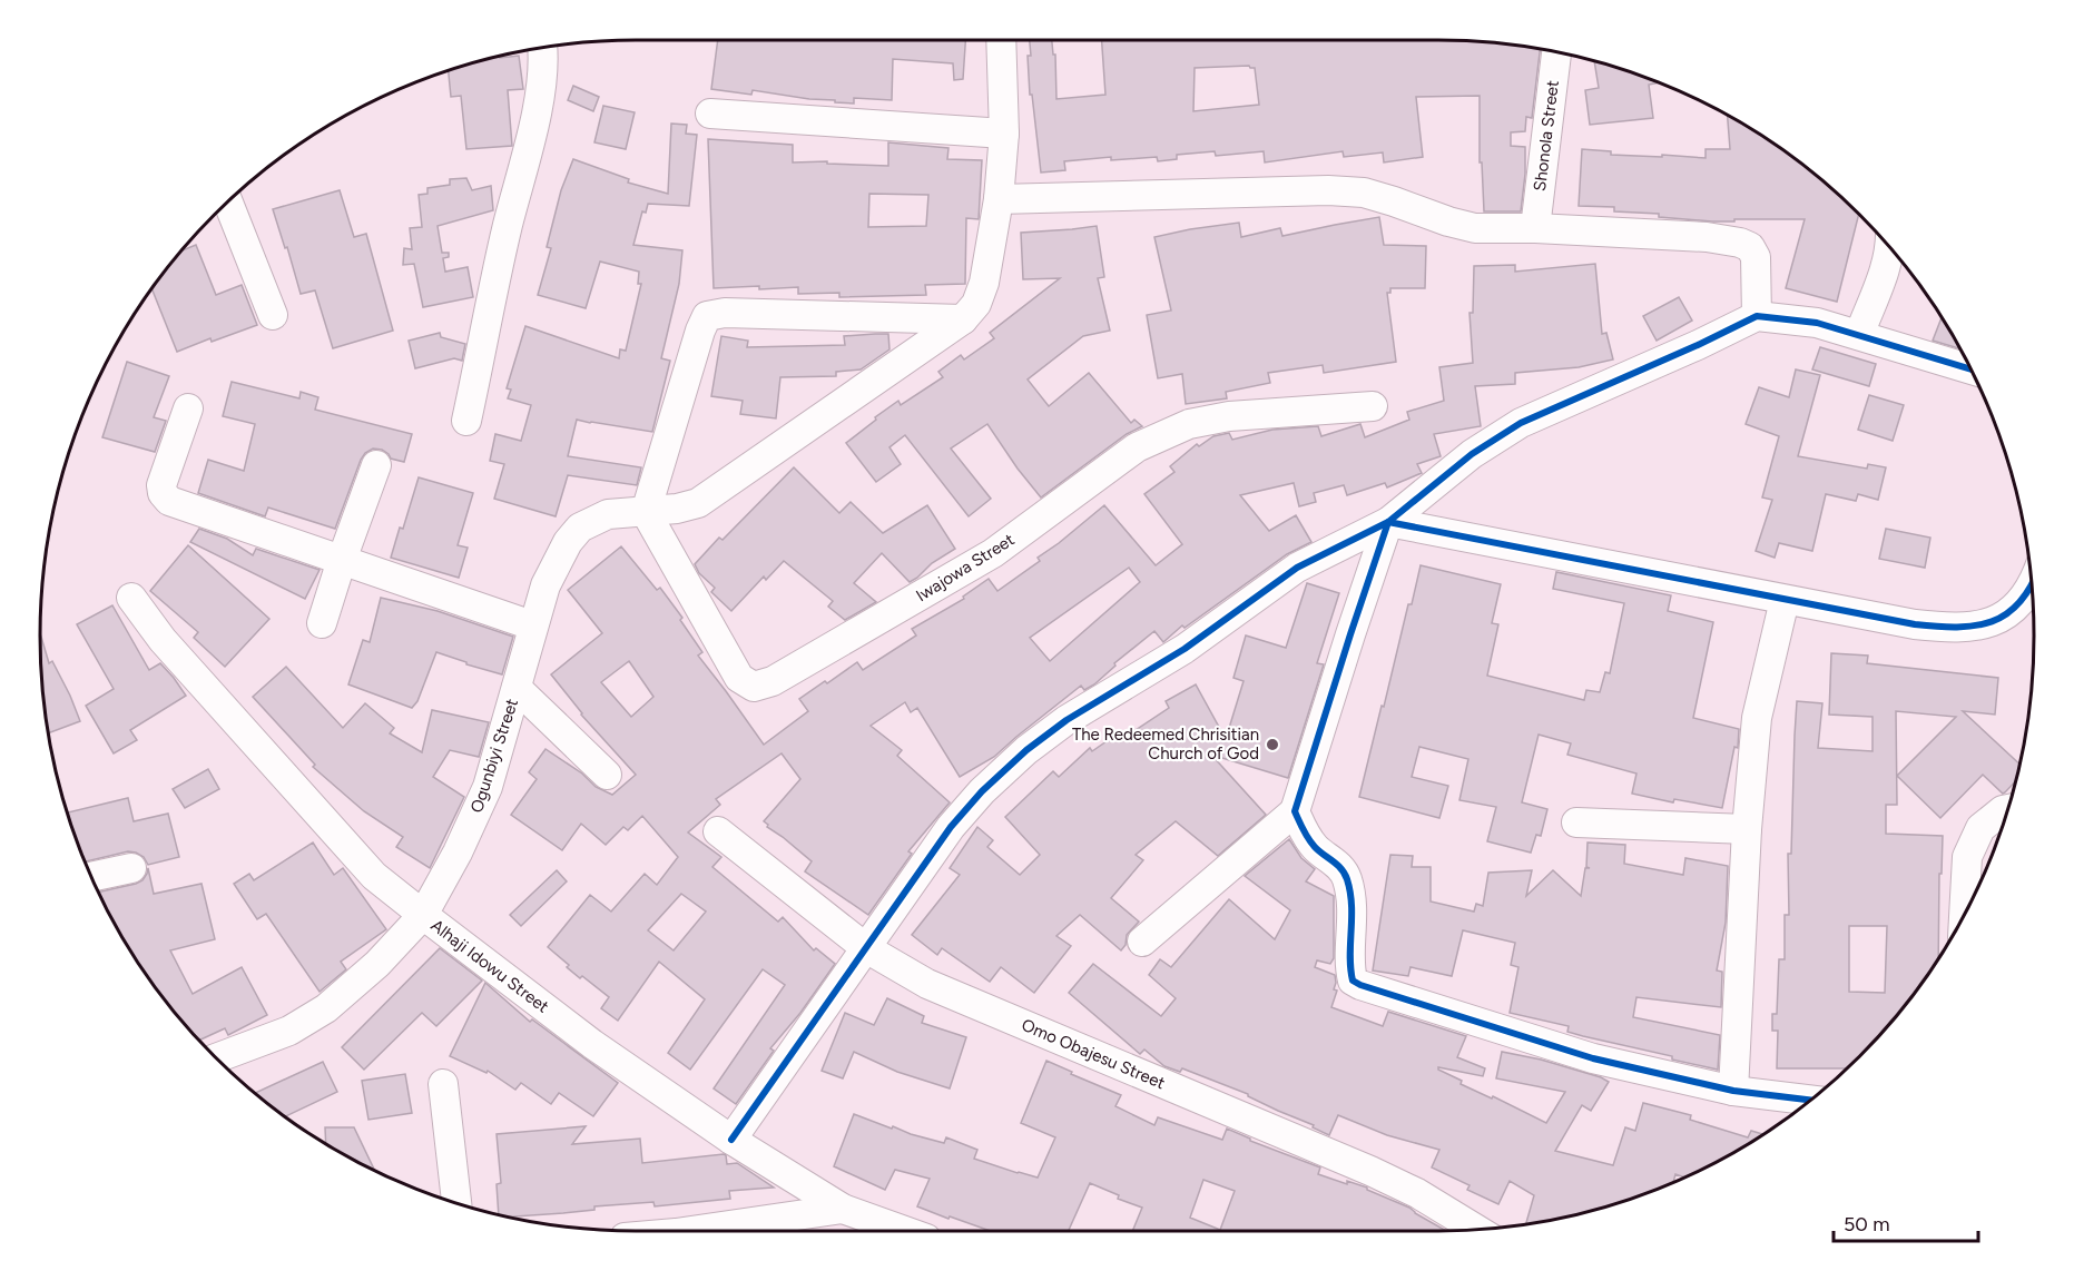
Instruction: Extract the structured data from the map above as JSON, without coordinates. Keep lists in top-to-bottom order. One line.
{"streets":{"street":["Shonola Street","Iwajowa Street","Ogunbiyi Street","Alhaji Idowu Street","Omo Obajesu Street"]},"crossings":[["Iwajowa Street","Ogunbiyi Street"],["Ogunbiyi Street","Alhaji Idowu Street"]],"places":["The Redeemed Chrisitian Church of God"],"scale_bar":"50 m"}
